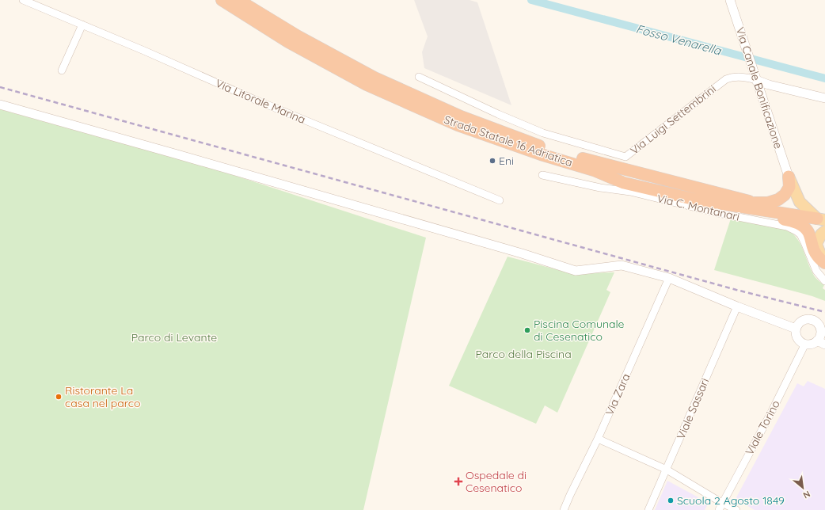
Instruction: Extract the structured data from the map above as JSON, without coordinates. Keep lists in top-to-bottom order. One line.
{"streets":{"highway":["Strada Statale 16 Adriatica"],"street":["Via Canale Bonificazione","Via Litorale Marina","Via Luigi Settembrini","Via C. Montanari","Via Zara","Viale Sassari","Viale Torino"]},"crossings":[["Via Canale Bonificazione","Via Luigi Settembrini"]],"water":["Fosso Venarella"],"parks":["Parco di Levante","Parco della Piscina"],"places":{"other":["Eni","Piscina Comunale di Cesenatico","Ristorante La casa nel parco","Scuola 2 Agosto 1849"],"health":["Ospedale di Cesenatico"]},"north":"bottom right"}
